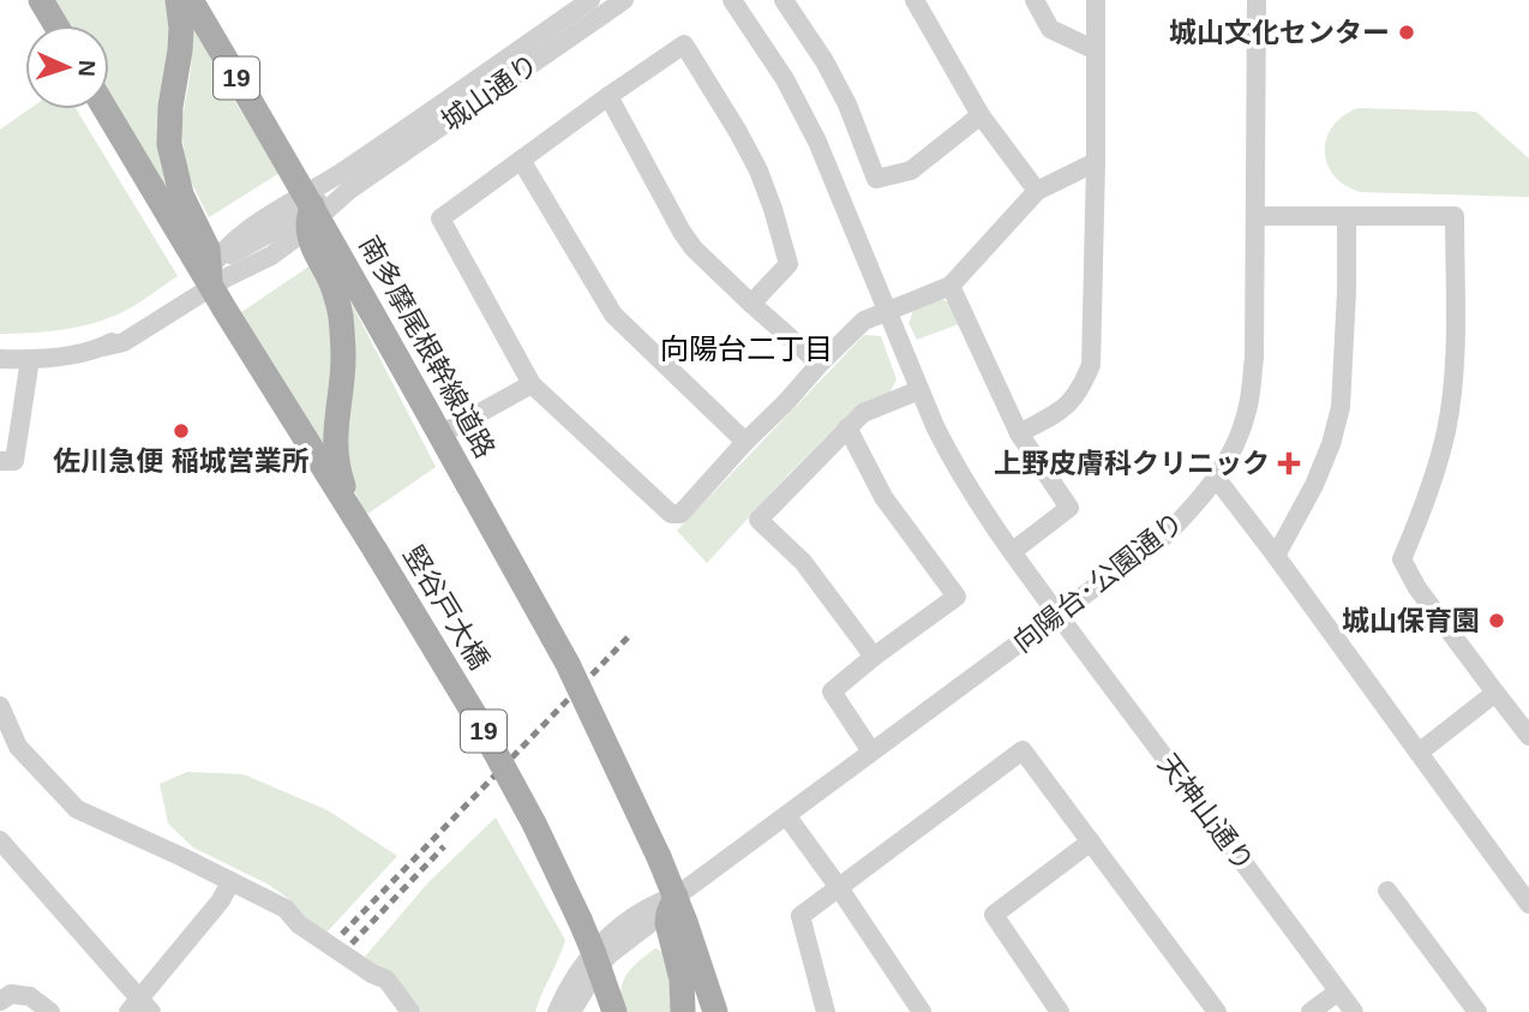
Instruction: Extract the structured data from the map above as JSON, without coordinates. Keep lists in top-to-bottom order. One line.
{"streets":{"main road":["19","南多摩尾根幹線道路","竪谷戸大橋"],"street":["城山通り","向陽台･公園通り","天神山通り"]},"crossings":[["19","南多摩尾根幹線道路"],["19","向陽台･公園通り"],["19","竪谷戸大橋"],["城山通り","南多摩尾根幹線道路"],["南多摩尾根幹線道路","向陽台･公園通り"],["向陽台･公園通り","竪谷戸大橋"],["向陽台･公園通り","天神山通り"]],"districts":["向陽台二丁目"],"places":{"other":["城山文化センター","佐川急便 稲城営業所","城山保育園"],"health":["上野皮膚科クリニック"]},"north":"right"}
